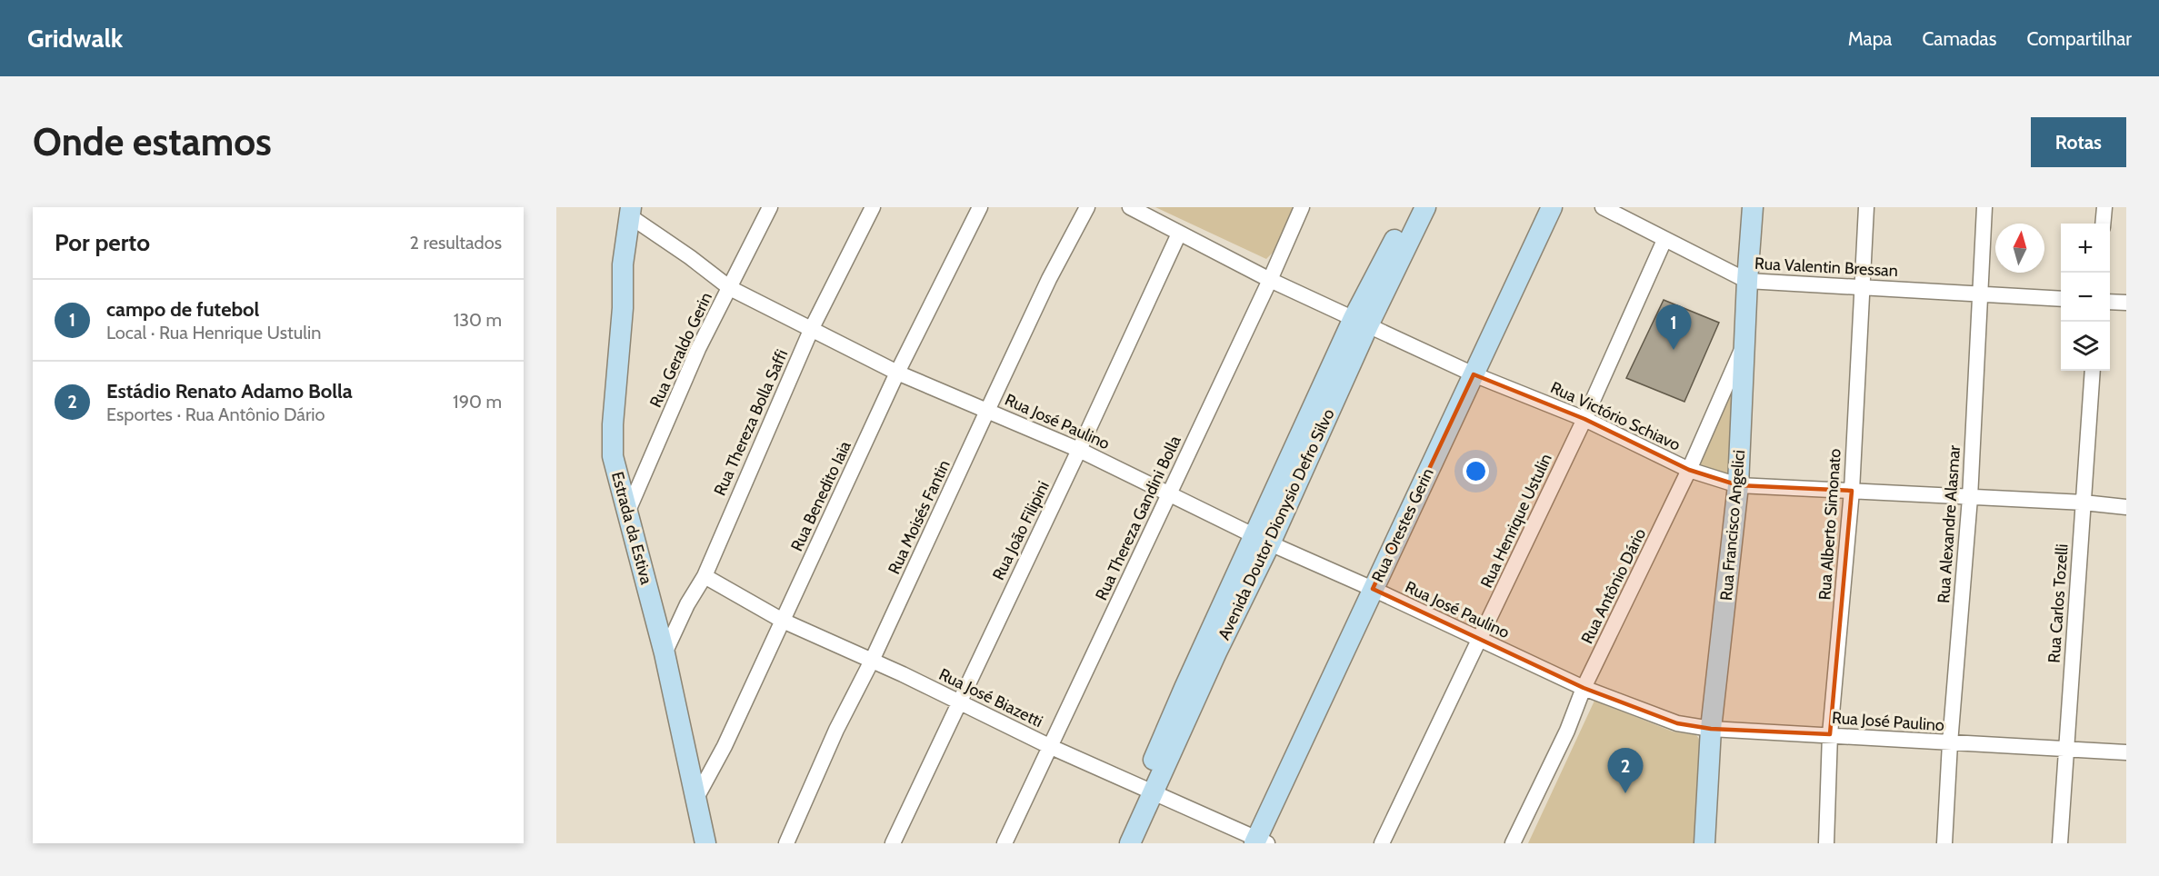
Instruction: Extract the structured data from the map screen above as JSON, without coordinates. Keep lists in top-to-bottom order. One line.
{"streets":{"street":["Rua Valentin Bressan","Rua Geraldo Gerin","Rua Victório Schiavo","Rua José Paulino","Rua Thereza Bolla Saffi","Rua Benedito Iaia","Rua Moisés Fantin","Rua Thereza Gandini Bolla","Rua Henrique Ustulin","Avenida Doutor Dionysio Defro Silvo","Rua Alberto Simonato","Rua Alexandre Alasmar","Rua Orestes Gerin","Rua Francisco Angelici","Estrada da Estiva","Rua João Filipini","Rua Antônio Dário","Rua Carlos Tozelli","Rua José Biazetti"]},"crossings":[["Rua Valentin Bressan","Rua Henrique Ustulin"],["Rua Valentin Bressan","Rua Alberto Simonato"],["Rua Valentin Bressan","Rua Alexandre Alasmar"],["Rua Valentin Bressan","Rua Francisco Angelici"],["Rua Geraldo Gerin","Rua José Paulino"],["Rua Geraldo Gerin","Estrada da Estiva"],["Rua Victório Schiavo","Rua Thereza Gandini Bolla"],["Rua Victório Schiavo","Rua Henrique Ustulin"],["Rua Victório Schiavo","Avenida Doutor Dionysio Defro Silvo"],["Rua Victório Schiavo","Rua Alberto Simonato"],["Rua Victório Schiavo","Rua Alexandre Alasmar"],["Rua Victório Schiavo","Rua Orestes Gerin"],["Rua Victório Schiavo","Rua Francisco Angelici"],["Rua Victório Schiavo","Rua João Filipini"],["Rua Victório Schiavo","Rua Antônio Dário"],["Rua Victório Schiavo","Rua Carlos Tozelli"],["Rua José Paulino","Rua Thereza Bolla Saffi"],["Rua José Paulino","Rua Benedito Iaia"],["Rua José Paulino","Rua Moisés Fantin"],["Rua José Paulino","Rua Thereza Gandini Bolla"],["Rua José Paulino","Rua Henrique Ustulin"],["Rua José Paulino","Avenida Doutor Dionysio Defro Silvo"],["Rua José Paulino","Rua Alberto Simonato"],["Rua José Paulino","Rua Alexandre Alasmar"],["Rua José Paulino","Rua Orestes Gerin"],["Rua José Paulino","Rua Francisco Angelici"],["Rua José Paulino","Estrada da Estiva"],["Rua José Paulino","Rua João Filipini"],["Rua José Paulino","Rua Antônio Dário"],["Rua José Paulino","Rua Carlos Tozelli"],["Rua Thereza Bolla Saffi","Estrada da Estiva"],["Rua Thereza Bolla Saffi","Rua José Biazetti"],["Rua Benedito Iaia","Estrada da Estiva"],["Rua Benedito Iaia","Rua José Biazetti"],["Rua Moisés Fantin","Rua José Biazetti"],["Rua Thereza Gandini Bolla","Rua José Biazetti"],["Avenida Doutor Dionysio Defro Silvo","Rua José Biazetti"],["Rua Orestes Gerin","Rua José Biazetti"],["Rua Francisco Angelici","Rua Antônio Dário"],["Rua João Filipini","Rua José Biazetti"]],"north":"top","page":{"header":"Gridwalk","nav":["Mapa","Camadas","Compartilhar"],"buttons":"Rotas","title":"Onde estamos","heading":["Por perto","2 resultados"],"map_buttons":["+","−"],"list":[{"mark":"1","name":"campo de futebol","note":"Local · Rua Henrique Ustulin","value":"130 m"},{"mark":"2","name":"Estádio Renato Adamo Bolla","note":"Esportes · Rua Antônio Dário","value":"190 m"}],"pins":["1","2"]}}
